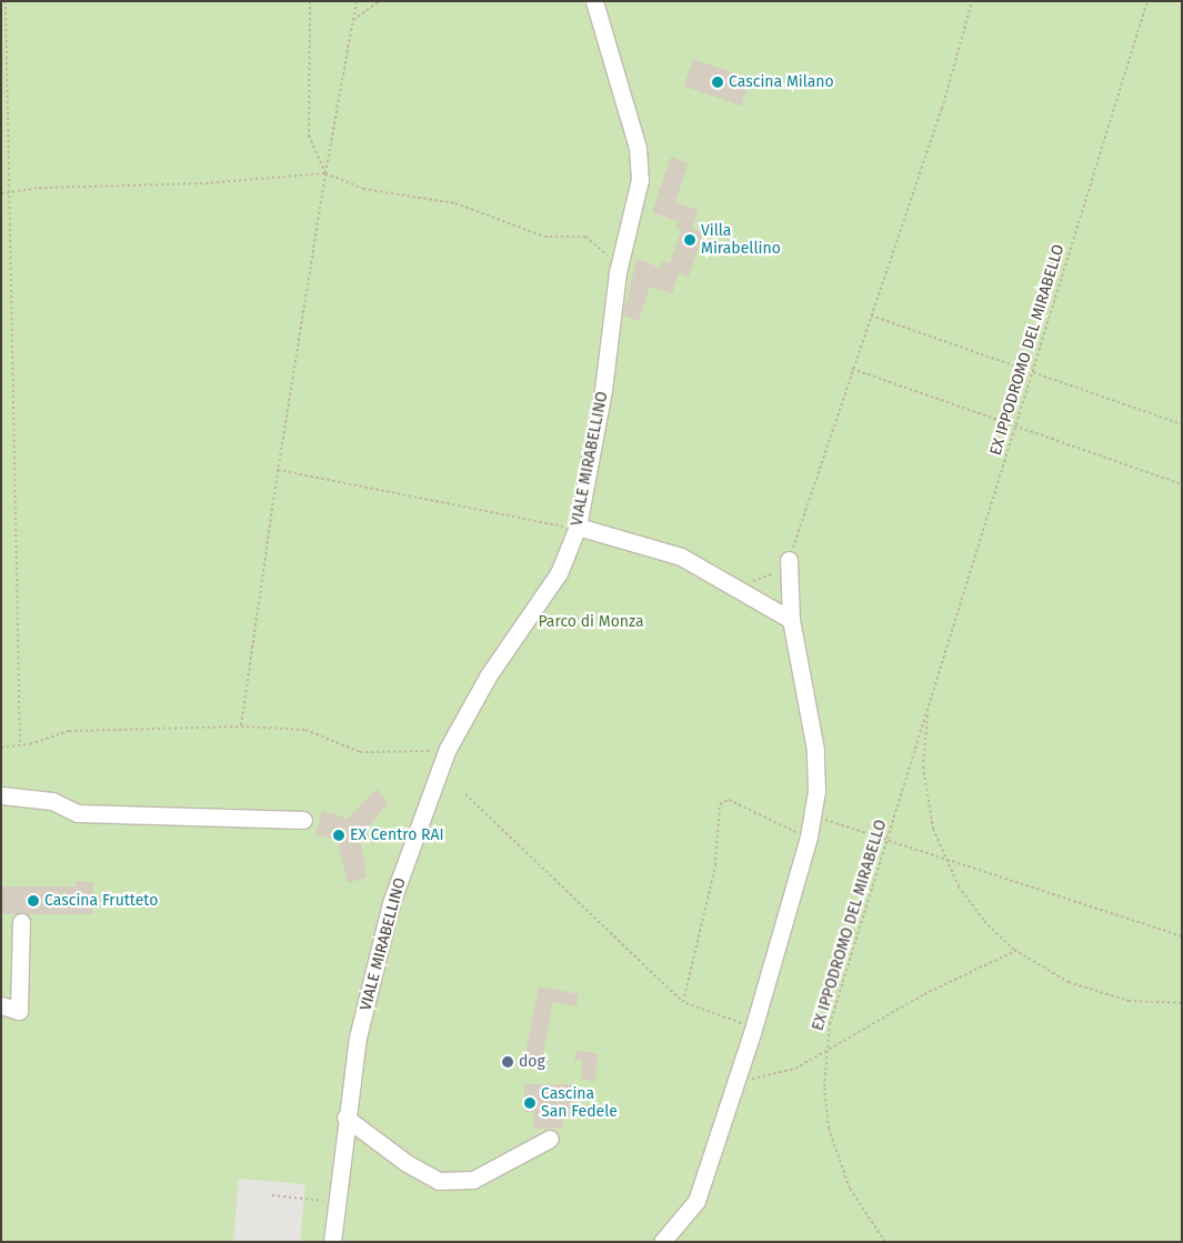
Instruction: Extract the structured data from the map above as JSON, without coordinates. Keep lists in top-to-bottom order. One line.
{"streets":{"lane":["VIALE MIRABELLINO"],"path":["EX IPPODROMO DEL MIRABELLO"]},"parks":["Parco di Monza"],"places":["Cascina Milano","Villa Mirabellino","EX Centro RAI","Cascina Frutteto","dog","Cascina San Fedele"]}
